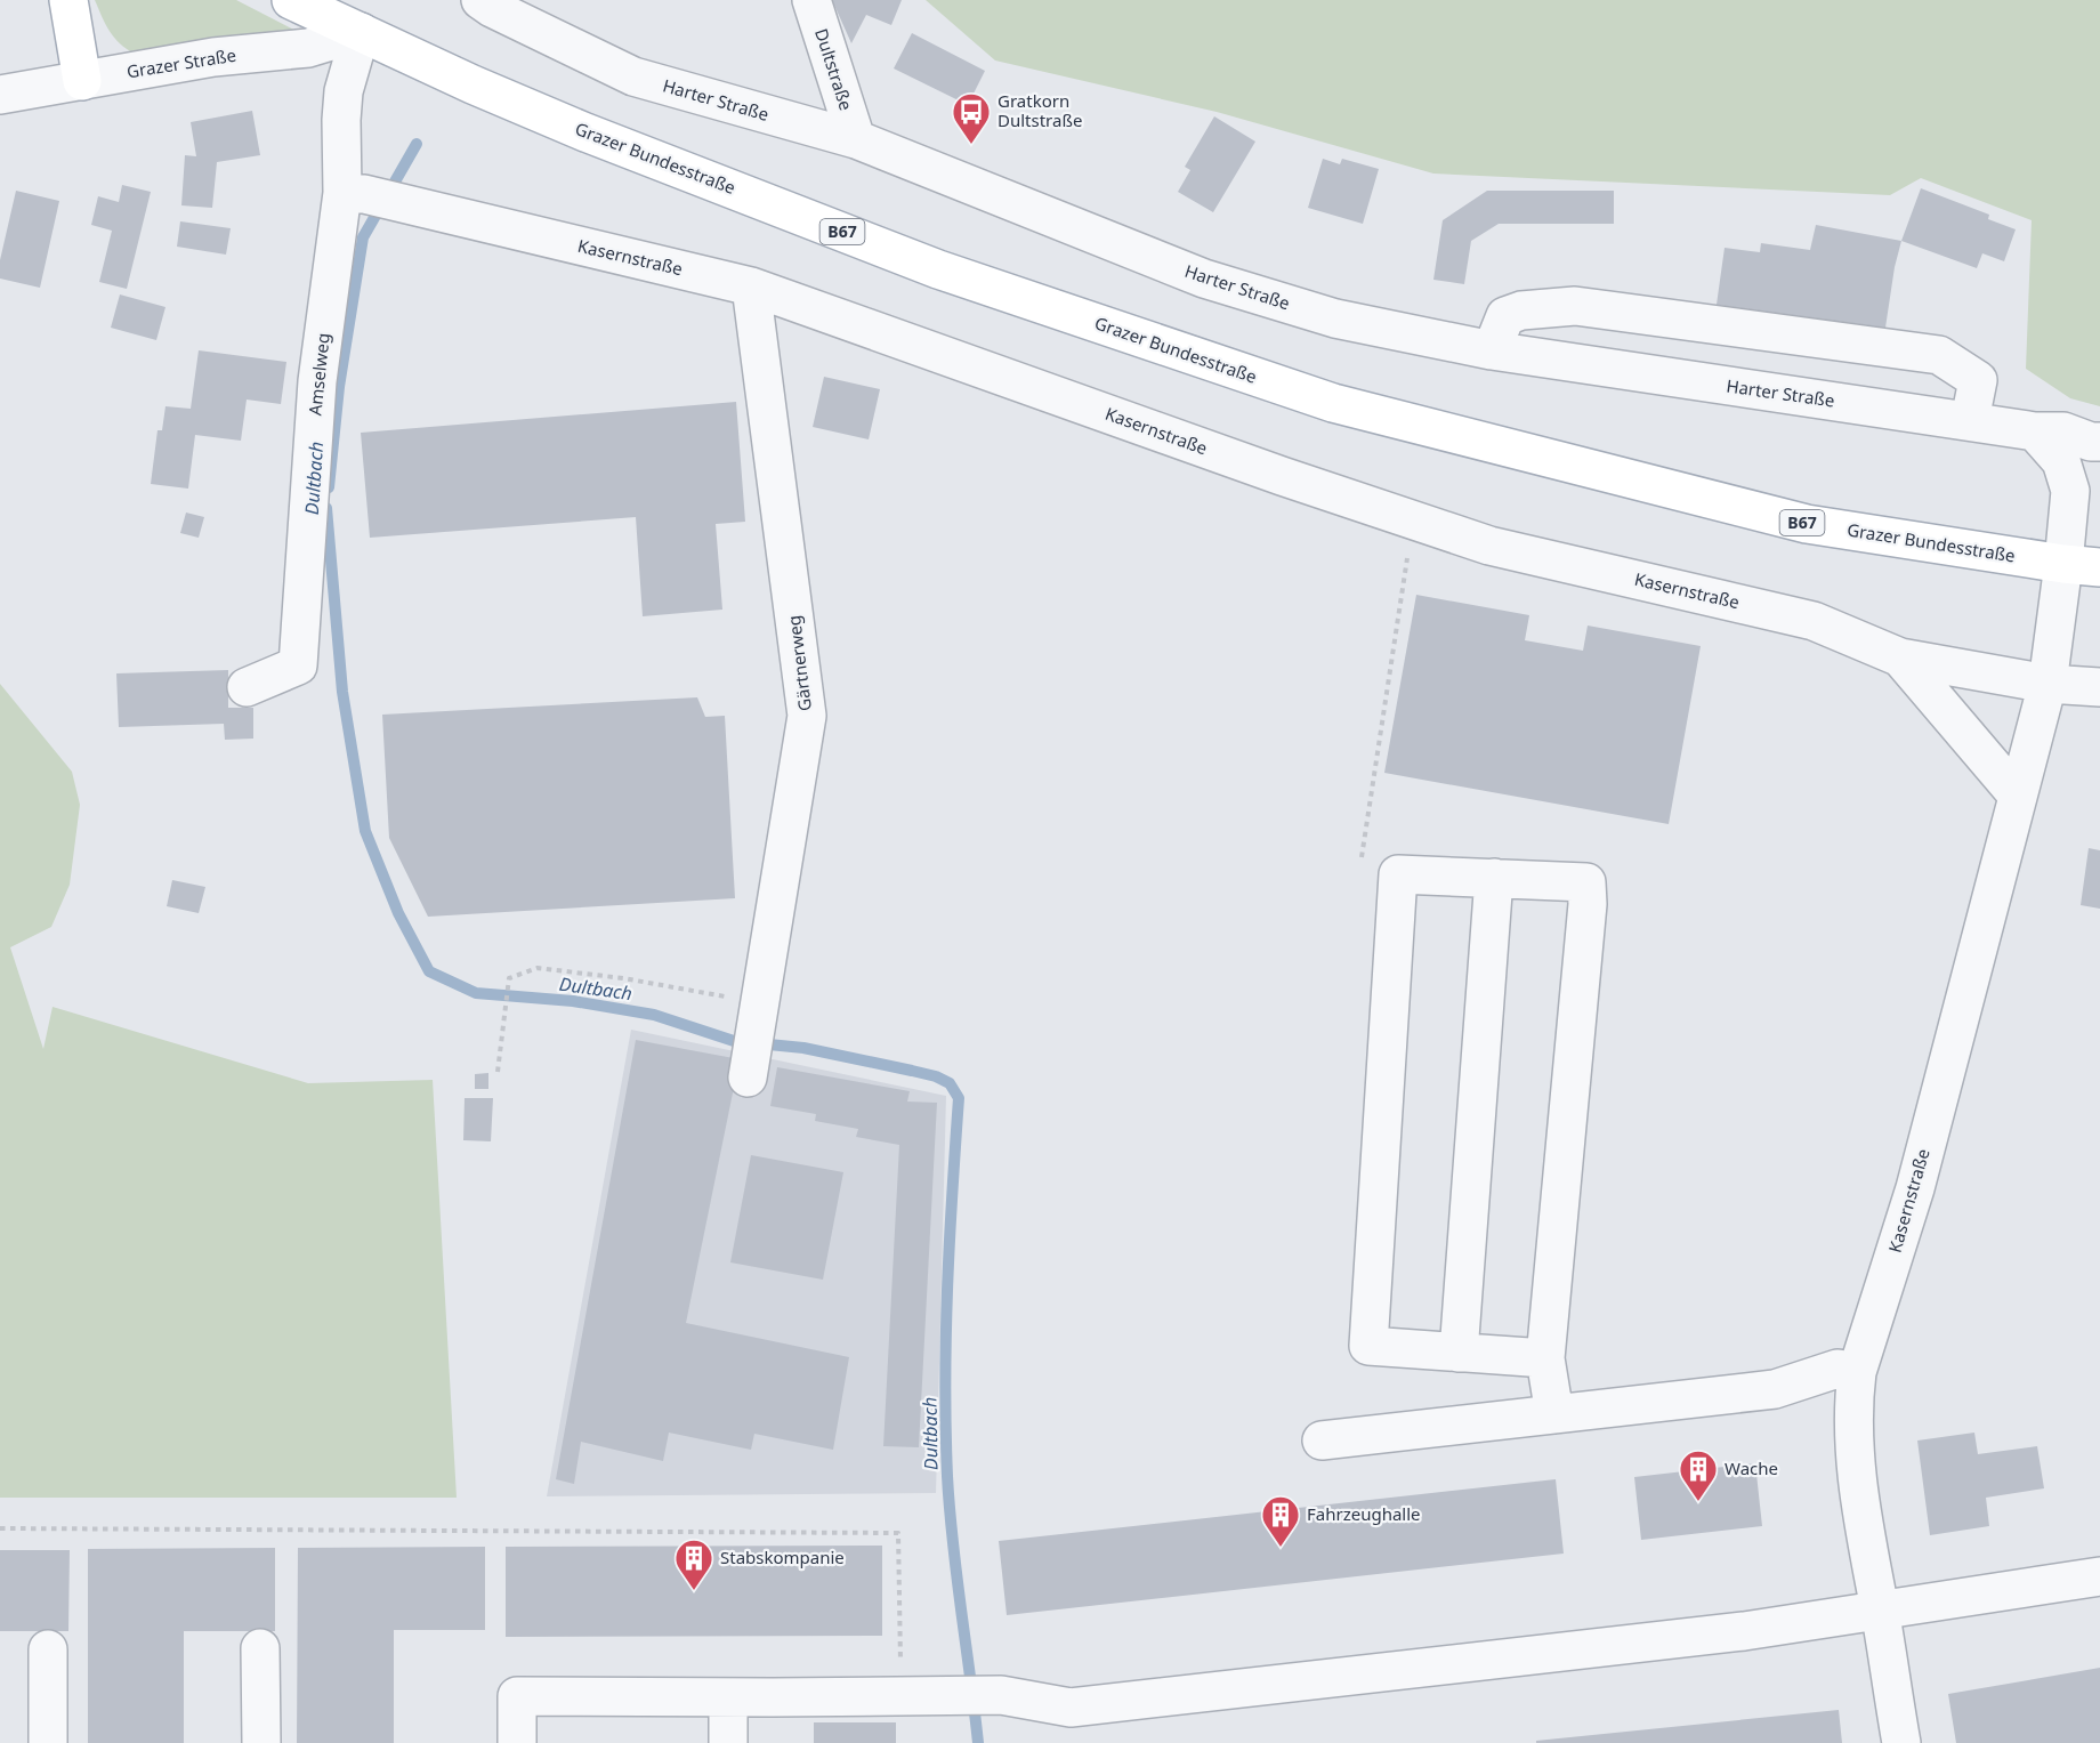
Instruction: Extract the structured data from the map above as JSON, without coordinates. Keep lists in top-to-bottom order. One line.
{"streets":{"main road":["Grazer Bundesstraße","B67"],"street":["Grazer Straße","Dultstraße","Harter Straße","Kasernstraße","Amselweg","Gärtnerweg"]},"crossings":[["Grazer Straße","Grazer Bundesstraße"],["Grazer Straße","Amselweg"],["Dultstraße","Harter Straße"],["Grazer Bundesstraße","Kasernstraße"],["Grazer Bundesstraße","Amselweg"],["Kasernstraße","Amselweg"],["Kasernstraße","Gärtnerweg"]],"water":["Dultbach"],"places":{"bus stop":["Gratkorn Dultstraße"],"building":["Wache","Fahrzeughalle","Stabskompanie"]}}
